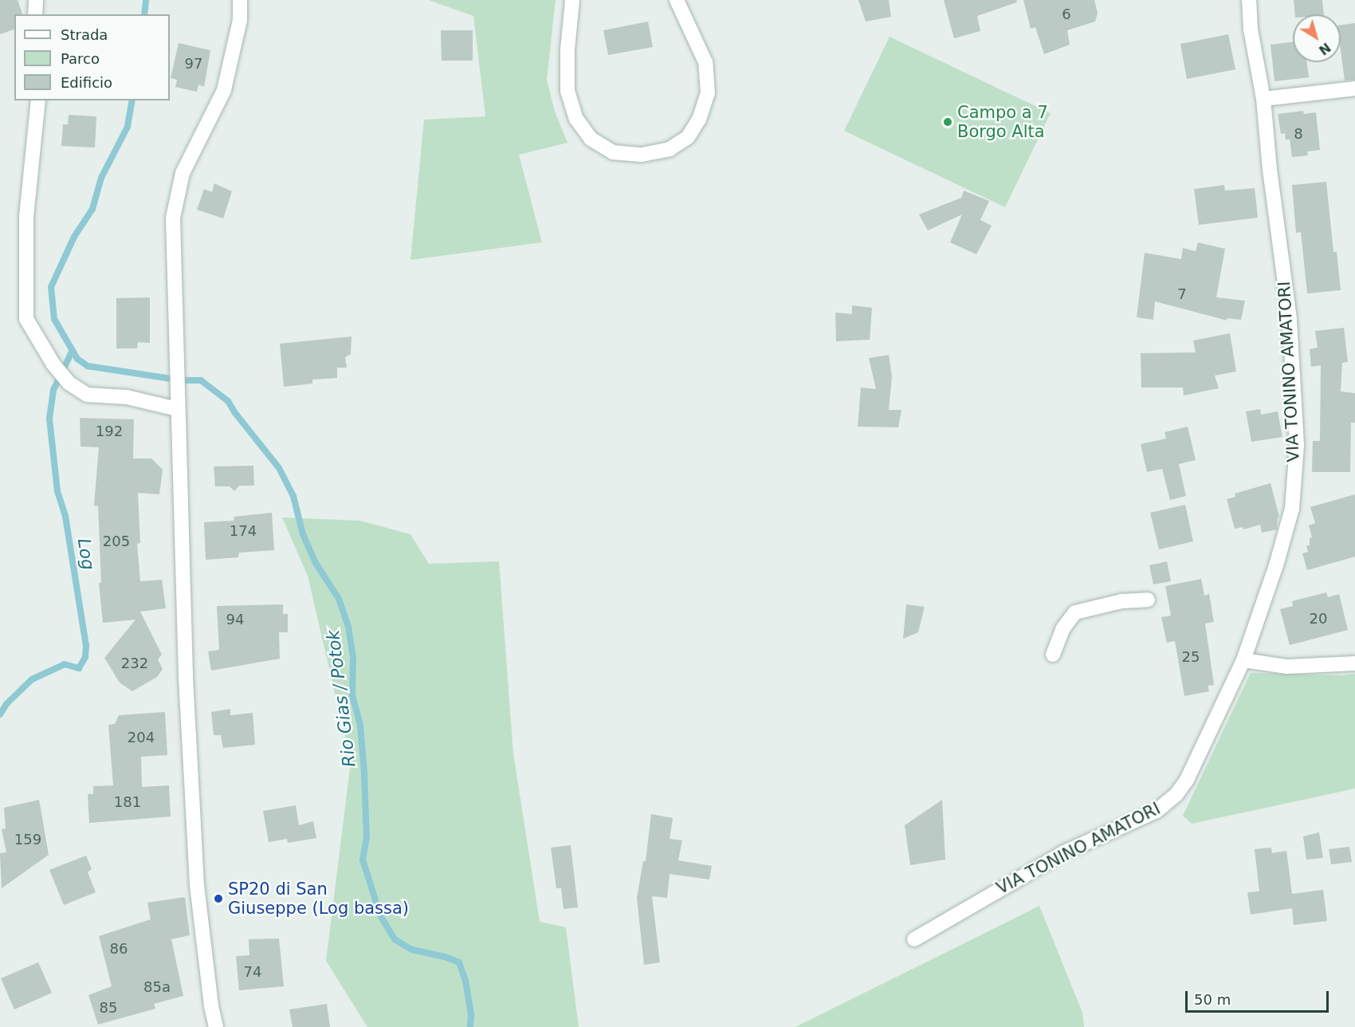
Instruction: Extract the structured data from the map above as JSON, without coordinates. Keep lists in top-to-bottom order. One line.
{"streets":{"street":["VIA TONINO AMATORI"]},"water":["Log","Rio Gias / Potok"],"places":["Campo a 7 Borgo Alta","SP20 di San Giuseppe (Log bassa)"],"house_numbers":["6","97","8","7","192","174","205","20","94","25","232","204","181","159","86","74","85a","85"],"legend":["Strada","Parco","Edificio"],"scale_bar":"50 m","north":"bottom right"}
